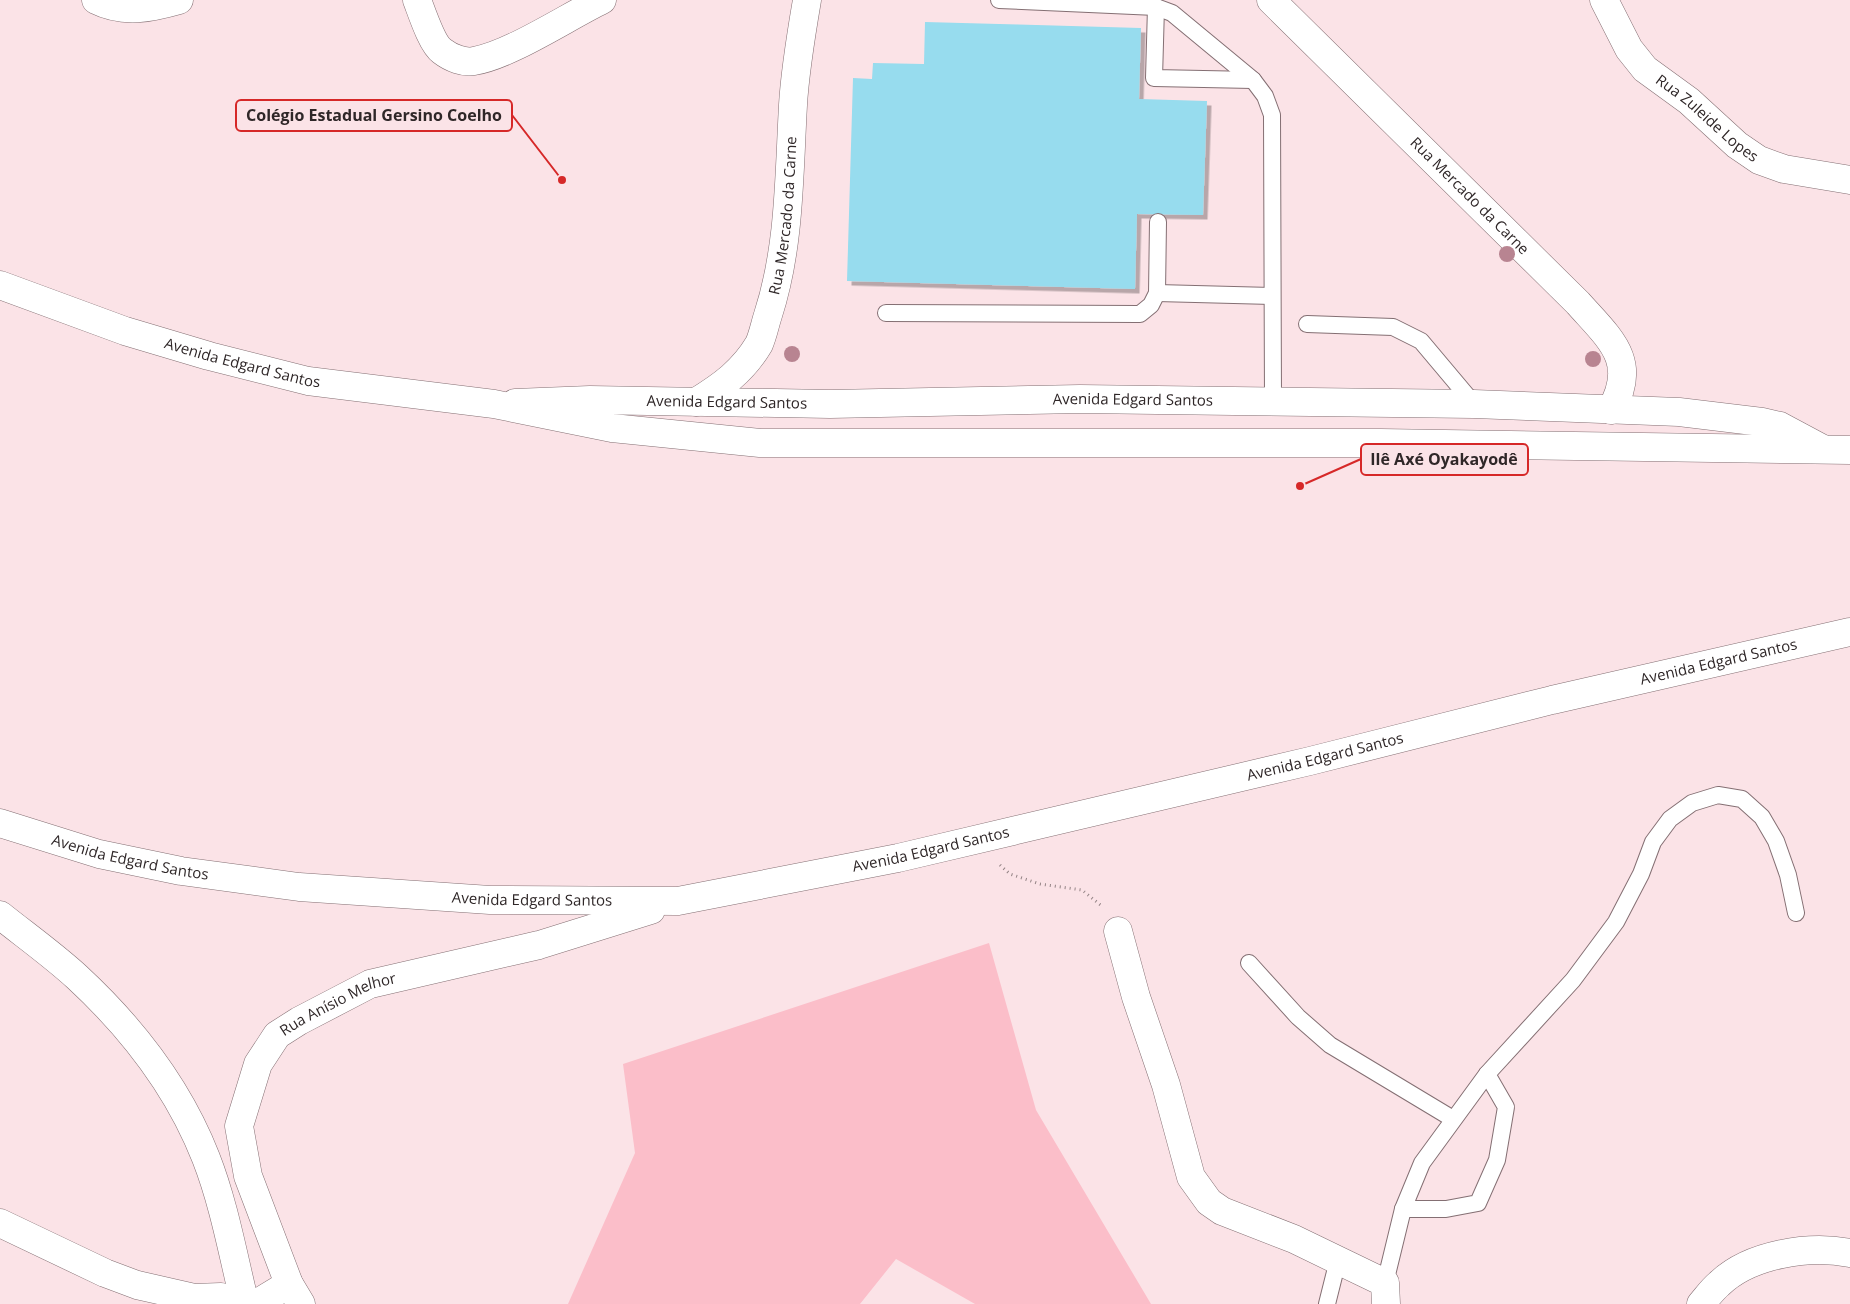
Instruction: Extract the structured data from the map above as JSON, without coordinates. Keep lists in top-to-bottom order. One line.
{"streets":{"main road":["Rua Zuleide Lopes","Rua Mercado da Carne","Avenida Edgard Santos","Rua Anísio Melhor"]},"crossings":[["Rua Mercado da Carne","Avenida Edgard Santos"],["Avenida Edgard Santos","Rua Anísio Melhor"]],"places":["Colégio Estadual Gersino Coelho","Ilê Axé Oyakayodê"]}
